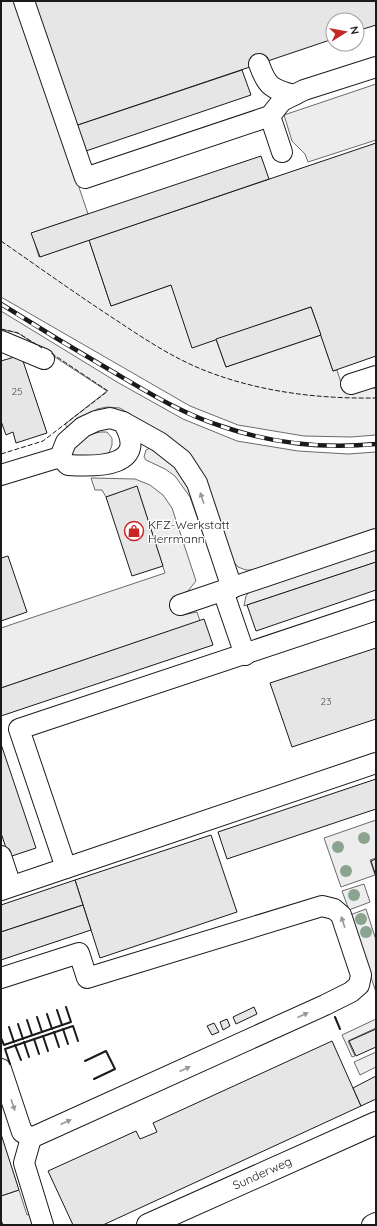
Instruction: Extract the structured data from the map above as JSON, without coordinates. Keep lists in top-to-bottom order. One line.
{"streets":{"main road":["Sunderweg"]},"places":{"shop":["KFZ-Werkstatt Herrmann"]},"house_numbers":["25","23"],"north":"right"}
